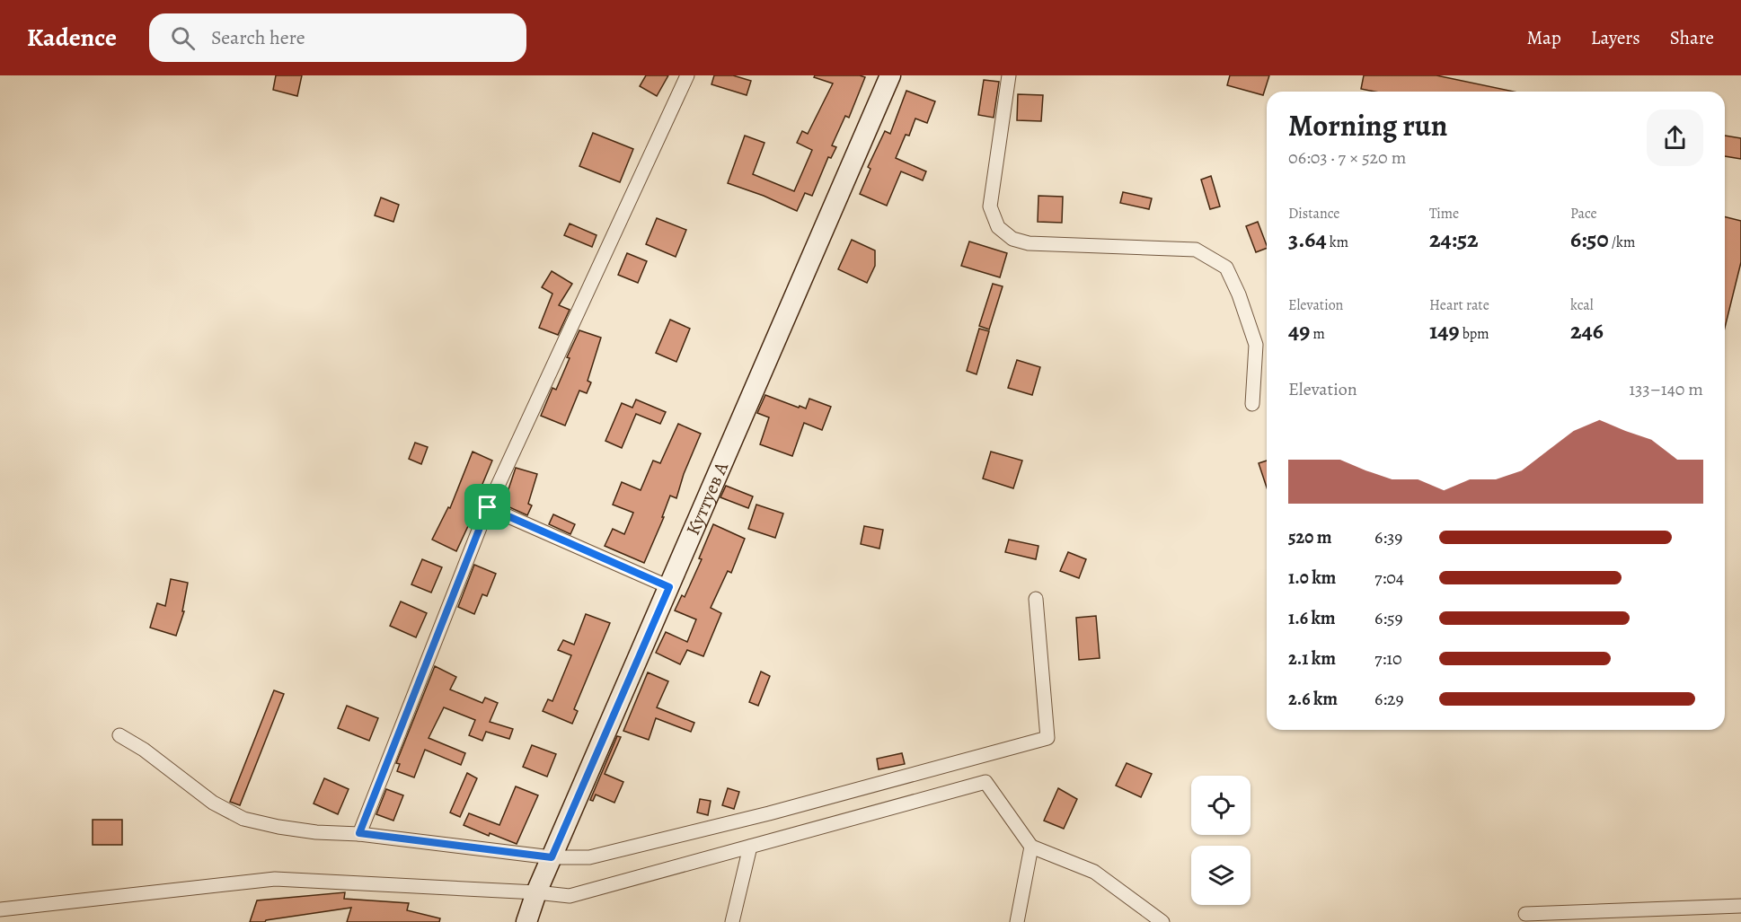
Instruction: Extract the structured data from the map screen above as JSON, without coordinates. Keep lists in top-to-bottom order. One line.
{"streets":{"street":["Куттуев А"]},"page":{"header":"Kadence","search":"Search here","nav":["Map","Layers","Share"],"heading":["Morning run","06:03 · 7 × 520 m"],"stats":[["Distance","3.64 km"],["Time","24:52"],["Pace","6:50 /km"],["Elevation","49 m"],["Heart rate","149 bpm"],["kcal","246"]],"chart":["Elevation","133–140 m"],"list":[{"name":"520 m","note":"6:39"},{"name":"1.0 km","note":"7:04"},{"name":"1.6 km","note":"6:59"},{"name":"2.1 km","note":"7:10"},{"name":"2.6 km","note":"6:29"}]}}
